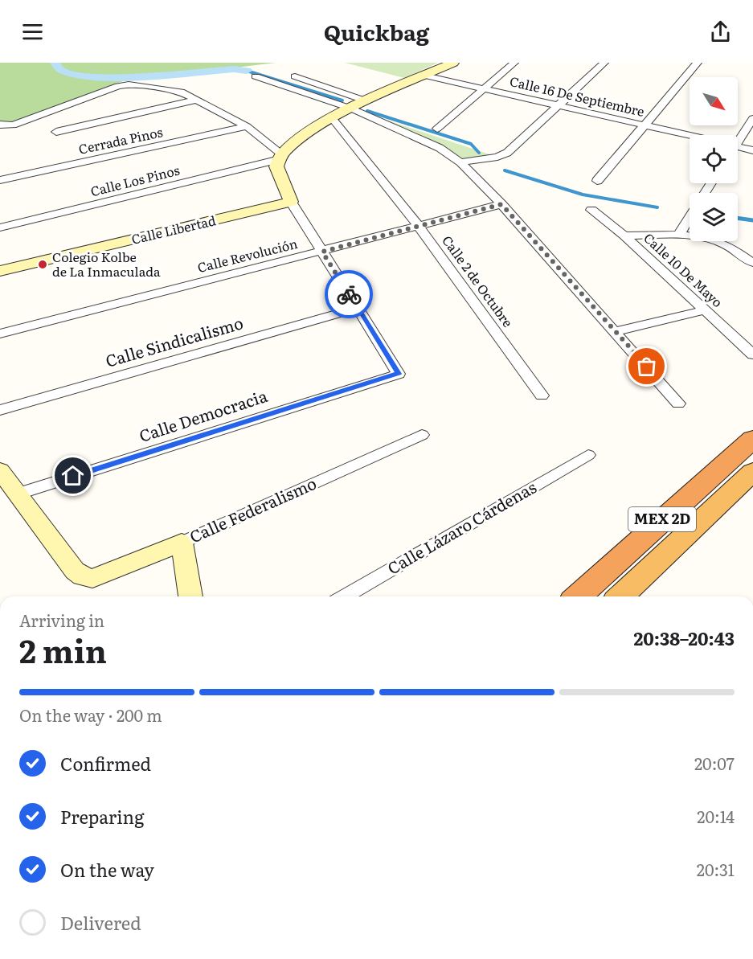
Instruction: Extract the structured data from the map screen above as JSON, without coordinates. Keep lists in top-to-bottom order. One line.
{"streets":{"highway":["MEX 2D"],"main road":["Calle Libertad","Calle Federalismo"],"street":["Calle 16 De Septiembre","Cerrada Pinos","Calle Los Pinos","Calle Revolución","Calle 10 De Mayo","Calle 2 de Octubre","Calle Sindicalismo","Calle Democracia","Calle Lázaro Cárdenas"]},"crossings":[["Calle Revolución","Calle 2 de Octubre"],["Calle Sindicalismo","Calle Democracia"],["Calle Democracia","Calle Federalismo"]],"places":["Colegio Kolbe de La Inmaculada"],"north":"bottom right","page":{"header":"Quickbag","heading":["2 min","Arriving in","20:38–20:43"],"bar":"On the way · 200 m","list":[["Confirmed","20:07"],["Preparing","20:14"],["On the way","20:31"],"Delivered"]}}
